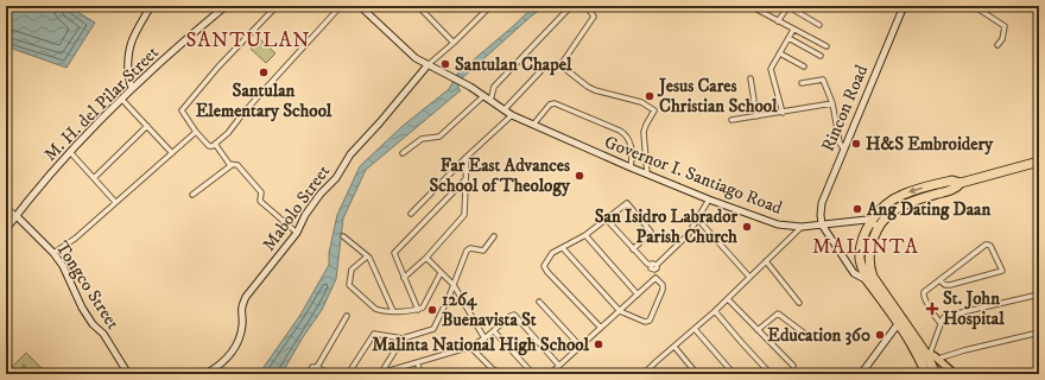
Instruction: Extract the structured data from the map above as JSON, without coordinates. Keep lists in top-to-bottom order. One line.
{"streets":{"main road":["M. H. del Pilar Street","Rincon Road","Governor I. Santiago Road","Mabolo Street","Tongco Street"]},"crossings":[["M. H. del Pilar Street","Tongco Street"],["Rincon Road","Governor I. Santiago Road"],["Governor I. Santiago Road","Mabolo Street"]],"districts":["SANTULAN","MALINTA"],"places":{"other":["Santulan Chapel","Santulan Elementary School","Jesus Cares Christian School","H&S Embroidery","Far East Advances School of Theology","Ang Dating Daan","San Isidro Labrador Parish Church","1264 Buenavista St","Education 360","Malinta National High School"],"health":["St. John Hospital"]}}
